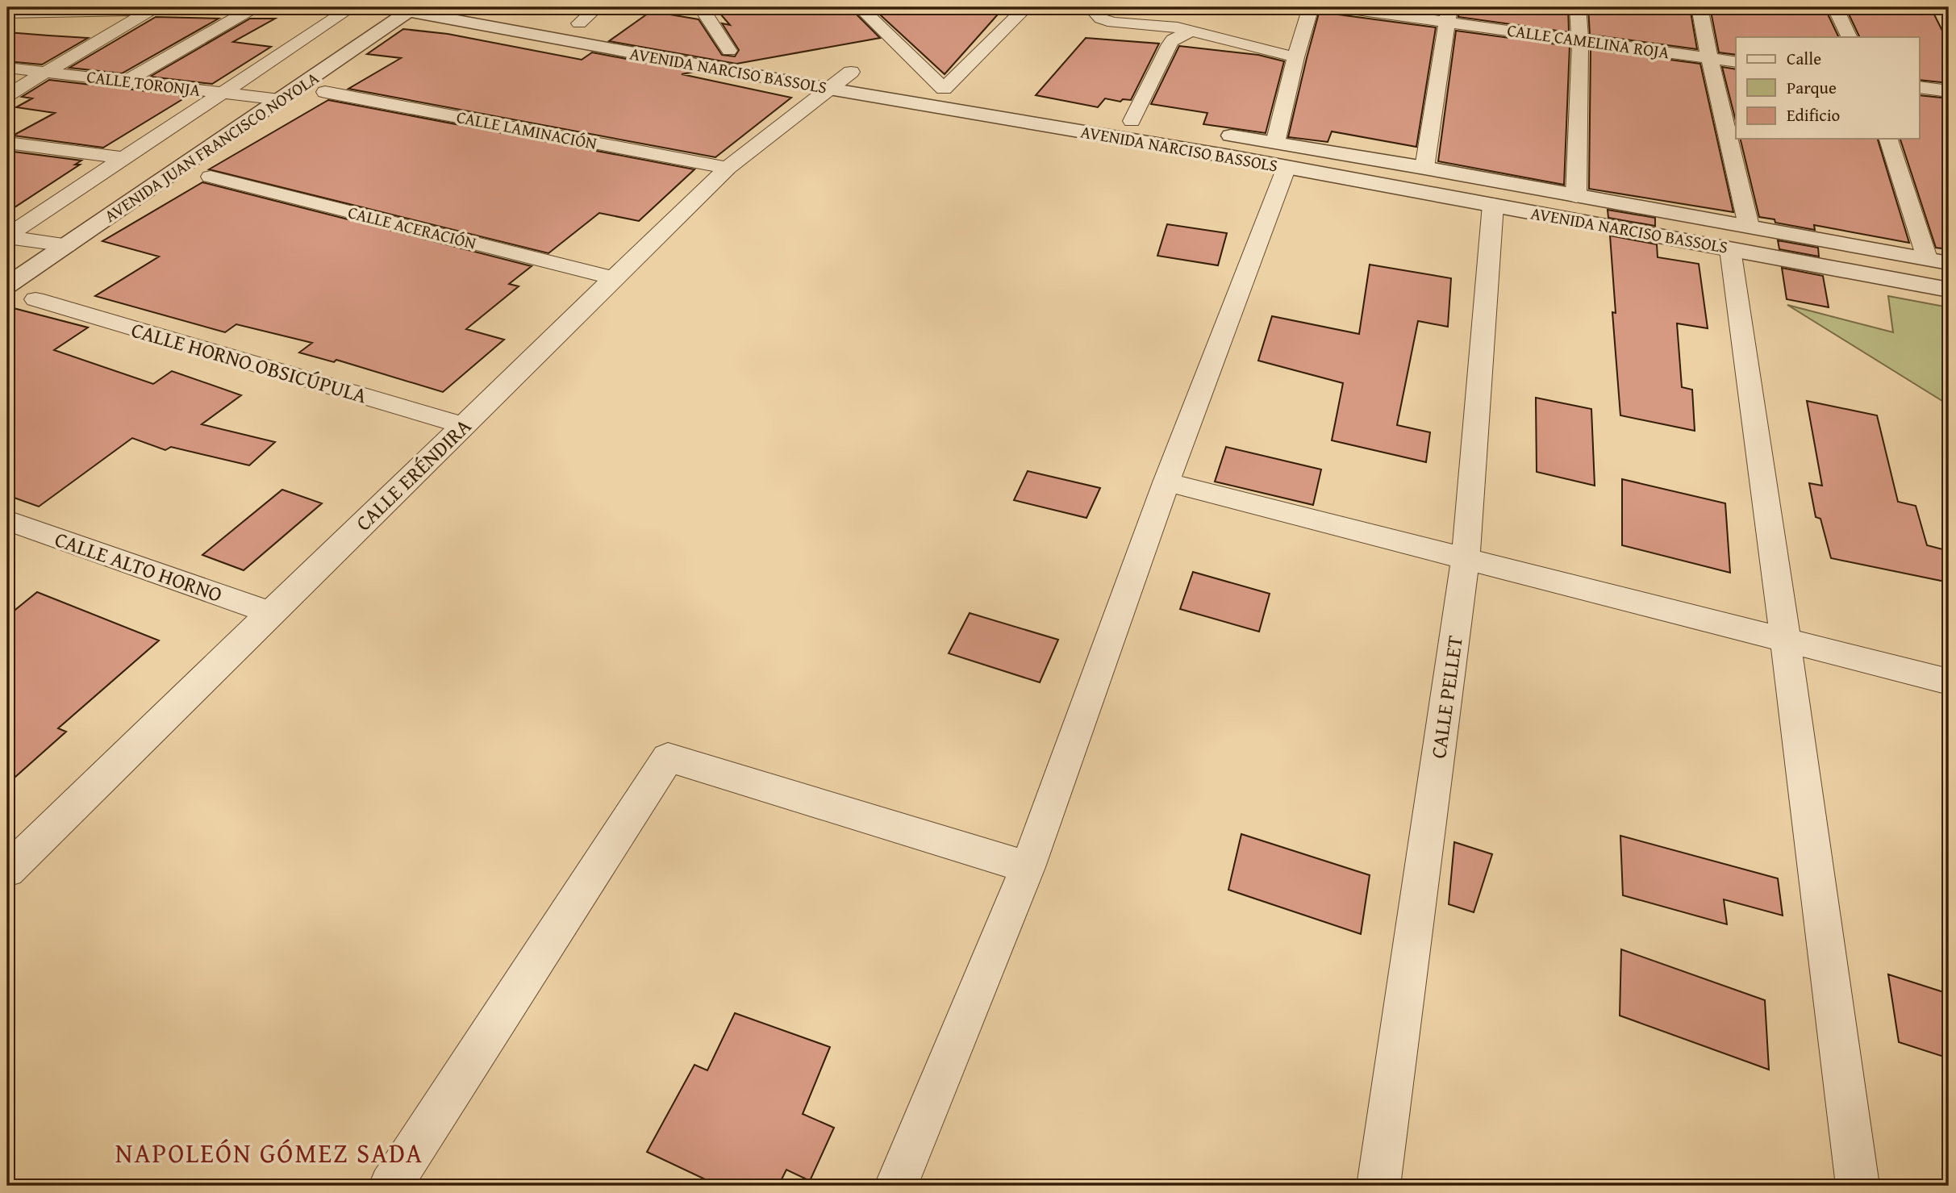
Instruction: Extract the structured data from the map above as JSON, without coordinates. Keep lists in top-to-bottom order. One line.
{"streets":{"street":["CALLE CAMELINA ROJA","AVENIDA NARCISO BASSOLS","CALLE TORONJA","CALLE LAMINACIÓN","AVENIDA JUAN FRANCISCO NOYOLA","CALLE ACERACIÓN","CALLE HORNO OBSICÚPULA","CALLE ERÉNDIRA","CALLE ALTO HORNO","CALLE PELLET"]},"crossings":[["AVENIDA NARCISO BASSOLS","AVENIDA JUAN FRANCISCO NOYOLA"],["AVENIDA NARCISO BASSOLS","CALLE ERÉNDIRA"],["AVENIDA NARCISO BASSOLS","CALLE PELLET"],["CALLE TORONJA","AVENIDA JUAN FRANCISCO NOYOLA"],["CALLE LAMINACIÓN","CALLE ERÉNDIRA"],["CALLE ACERACIÓN","CALLE ERÉNDIRA"],["CALLE HORNO OBSICÚPULA","CALLE ERÉNDIRA"],["CALLE ERÉNDIRA","CALLE ALTO HORNO"]],"districts":["NAPOLEÓN GÓMEZ SADA"],"legend":["Calle","Parque","Edificio"]}
